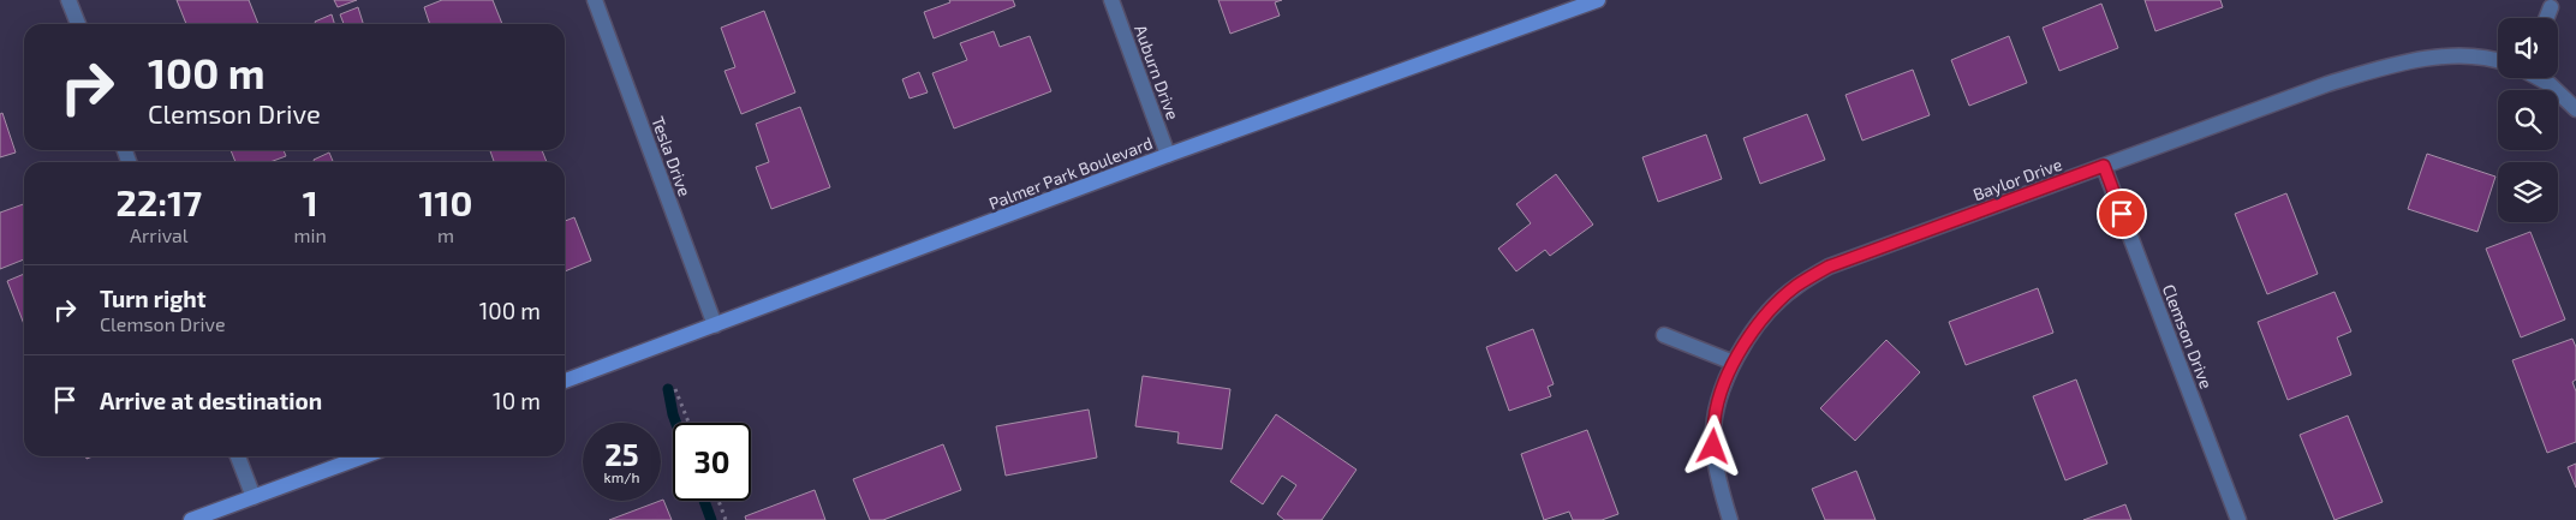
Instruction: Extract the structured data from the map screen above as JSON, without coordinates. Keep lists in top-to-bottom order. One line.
{"streets":{"main road":["Palmer Park Boulevard"],"street":["Auburn Drive","Tesla Drive","Baylor Drive","Clemson Drive"]},"crossings":[["Auburn Drive","Palmer Park Boulevard"],["Tesla Drive","Palmer Park Boulevard"],["Baylor Drive","Clemson Drive"]],"page":{"turn":["100 m","Clemson Drive"],"eta":["22:17","Arrival","1","min","110","m"],"list":[{"name":"Turn right","note":"Clemson Drive","value":"100 m"},{"name":"Arrive at destination","value":"10 m"}],"speed":"25 km/h","limit":"30"}}
